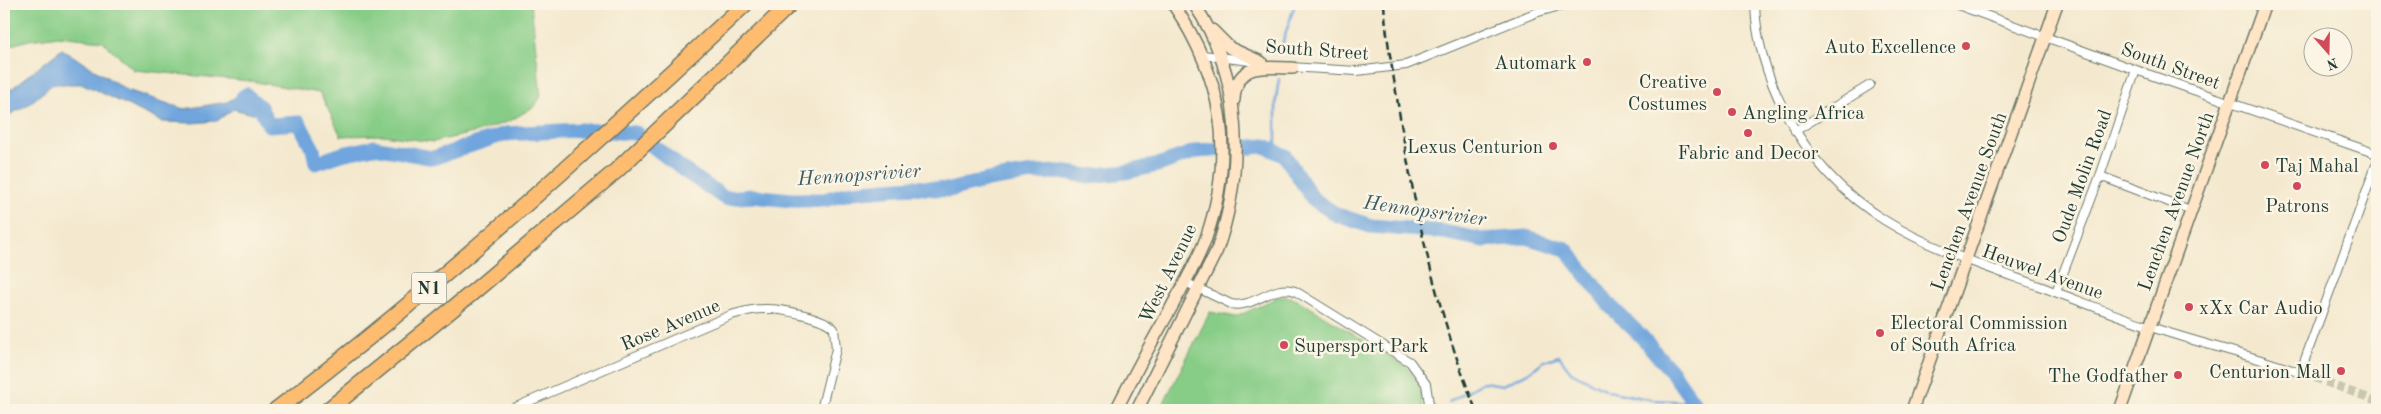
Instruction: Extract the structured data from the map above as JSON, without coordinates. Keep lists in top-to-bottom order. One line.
{"streets":{"highway":["N1"],"street":["South Street","Oude Molin Road","Lenchen Avenue South","Lenchen Avenue North","Heuwel Avenue","West Avenue","Rose Avenue"]},"crossings":[["South Street","Oude Molin Road"],["South Street","Lenchen Avenue South"],["South Street","Lenchen Avenue North"],["South Street","West Avenue"],["Oude Molin Road","Heuwel Avenue"],["Lenchen Avenue South","Heuwel Avenue"],["Lenchen Avenue North","Heuwel Avenue"]],"water":["Hennopsrivier"],"places":["Auto Excellence","Automark","Creative Costumes","Angling Africa","Fabric and Decor","Lexus Centurion","Taj Mahal","Patrons","xXx Car Audio","Electoral Commission of South Africa","Supersport Park","Centurion Mall","The Godfather"],"north":"bottom"}
